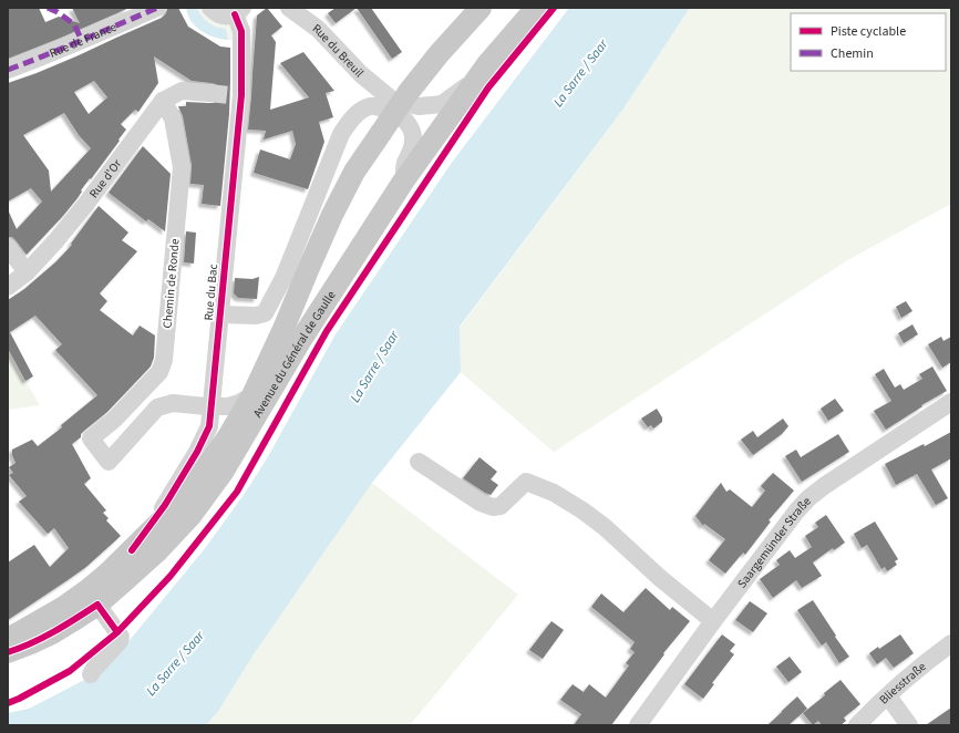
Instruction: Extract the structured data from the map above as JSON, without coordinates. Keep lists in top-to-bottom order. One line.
{"streets":{"main road":["Avenue du Général de Gaulle"],"street":["Rue de France","Rue du Breuil","Rue d'Or","Chemin de Ronde","Rue du Bac","Saargemünder Straße","Bliesstraße"]},"crossings":[["Rue d'Or","Chemin de Ronde"],["Chemin de Ronde","Rue du Bac"],["Rue du Bac","Avenue du Général de Gaulle"]],"water":["La Sarre / Saar"],"legend":["Piste cyclable","Chemin"]}
